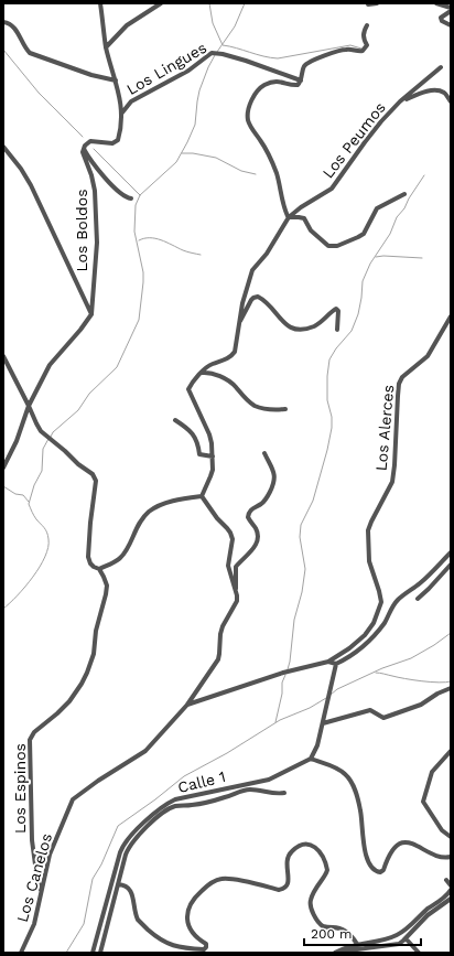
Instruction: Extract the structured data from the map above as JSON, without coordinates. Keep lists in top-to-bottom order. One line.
{"streets":{"street":["Los Lingues","Los Peumos","Los Boldos","Los Alerces","Calle 1","Los Espinos","Los Canelos"]},"crossings":[["Los Espinos","Los Canelos"]],"scale_bar":"200 m"}
